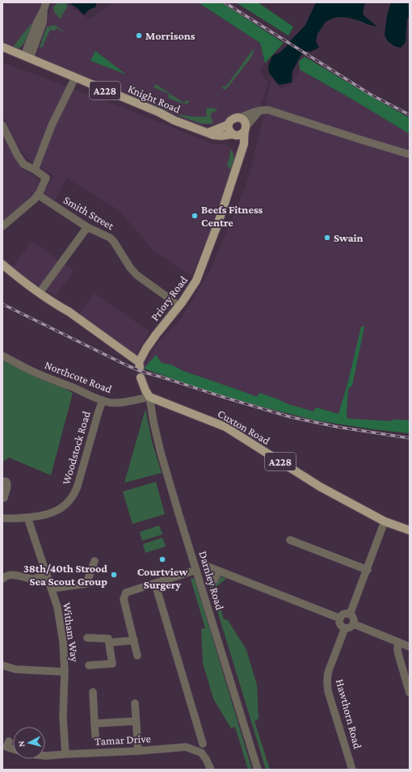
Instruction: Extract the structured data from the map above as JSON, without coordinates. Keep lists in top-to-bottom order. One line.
{"streets":{"main road":["A228","Knight Road","Priory Road","Cuxton Road"],"street":["Smith Street","Northcote Road","Woodstock Road","Darnley Road","Witham Way","Hawthorn Road","Tamar Drive"]},"crossings":[["Knight Road","Priory Road"],["Smith Street","Priory Road"],["Northcote Road","Cuxton Road"],["Northcote Road","Woodstock Road"],["Northcote Road","Darnley Road"],["Cuxton Road","Darnley Road"],["Woodstock Road","Witham Way"],["Witham Way","Tamar Drive"]],"places":["Morrisons","Beefs Fitness Centre","Swain","Courtview Surgery","38th/40th Strood Sea Scout Group"],"north":"left"}
